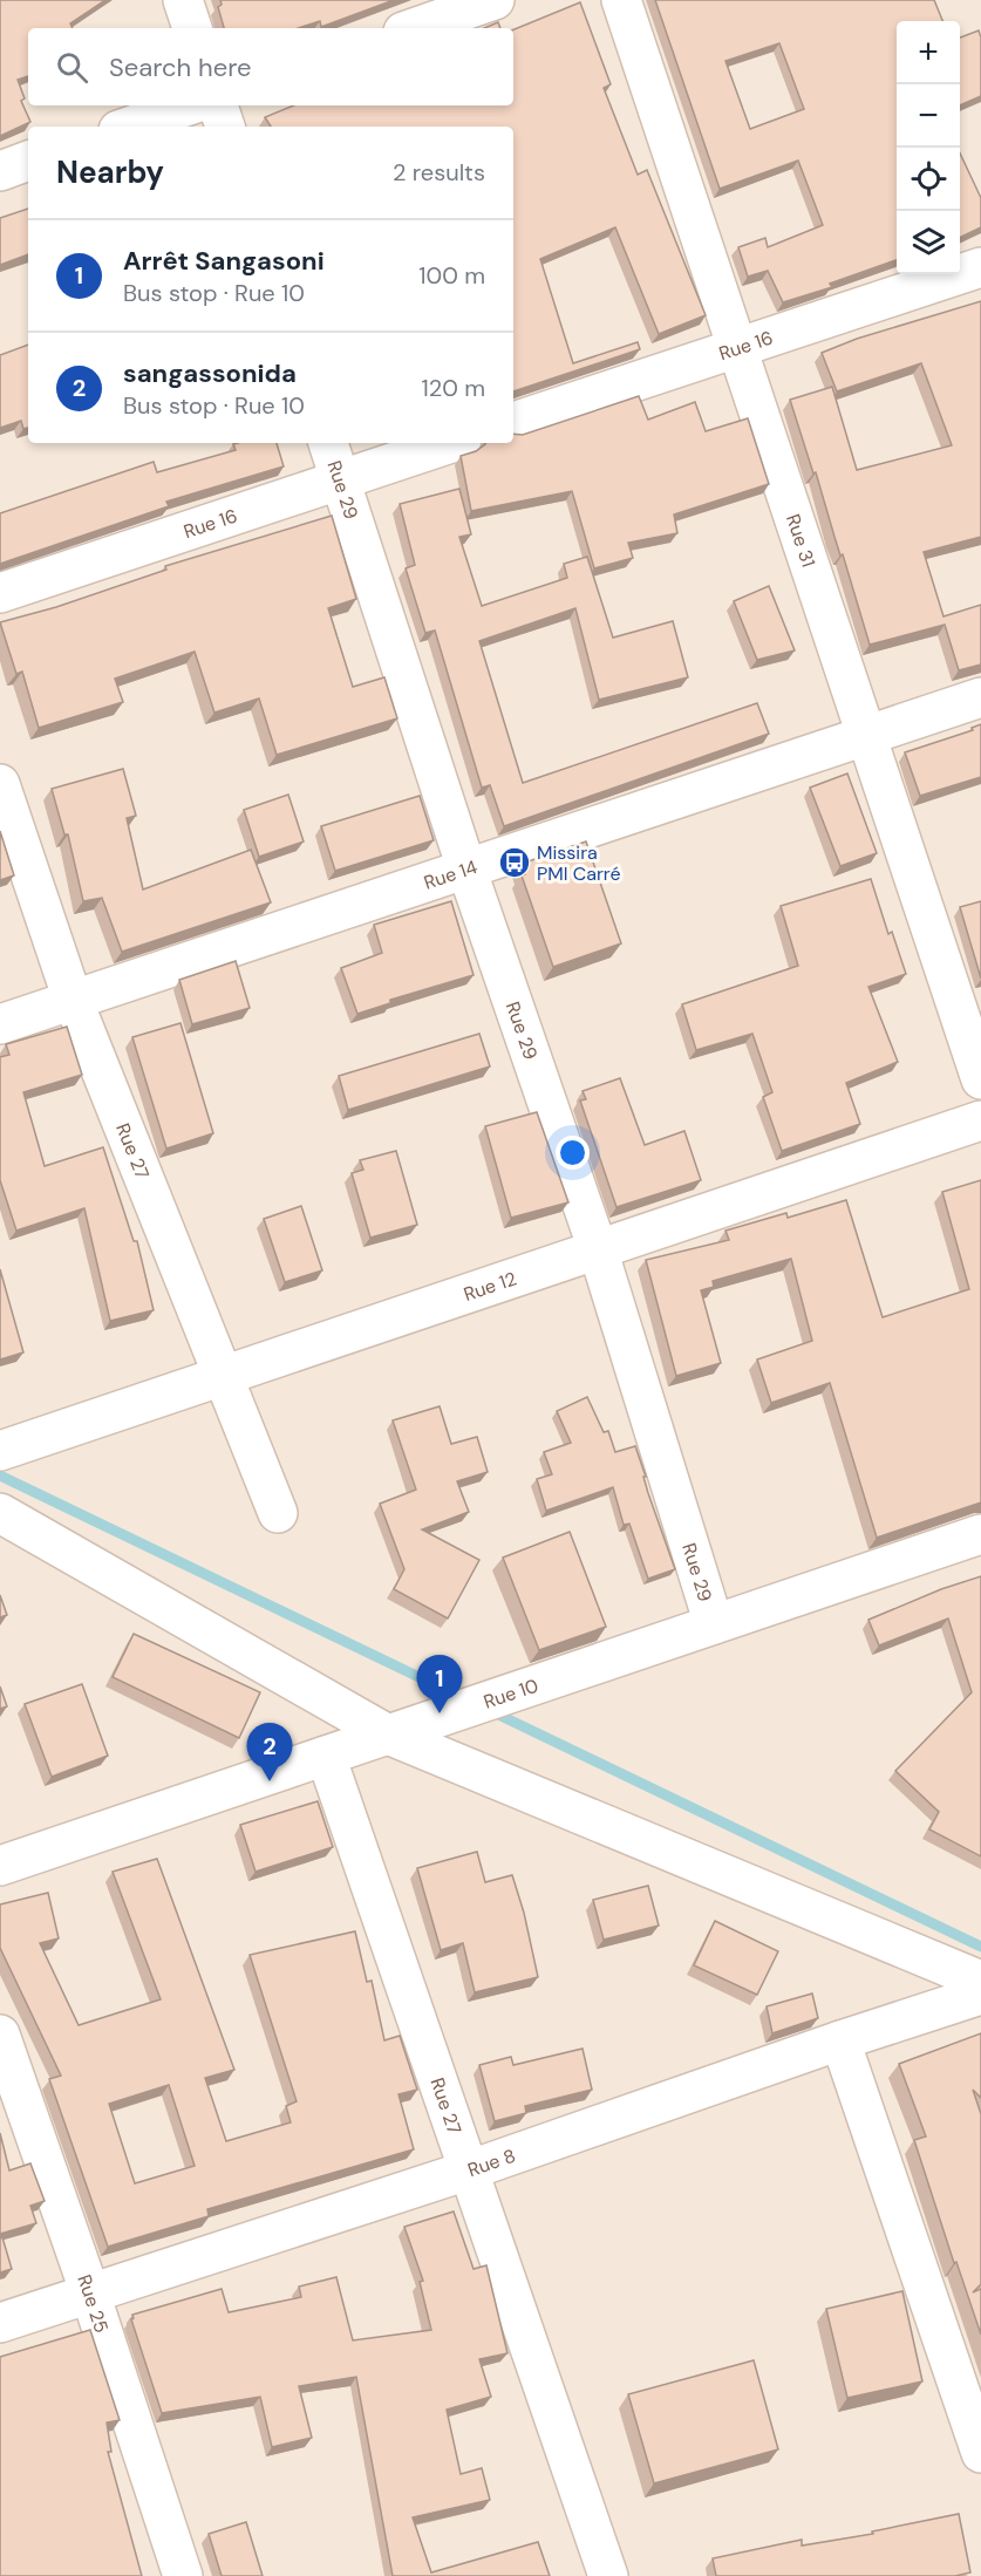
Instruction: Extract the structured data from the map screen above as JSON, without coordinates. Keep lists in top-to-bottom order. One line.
{"streets":{"street":["Rue 16","Rue 29","Rue 31","Rue 14","Rue 27","Rue 12","Rue 10","Rue 8","Rue 25"]},"crossings":[["Rue 16","Rue 29"],["Rue 16","Rue 31"],["Rue 29","Rue 14"],["Rue 29","Rue 12"],["Rue 29","Rue 10"],["Rue 31","Rue 14"],["Rue 14","Rue 27"],["Rue 27","Rue 12"],["Rue 27","Rue 10"],["Rue 27","Rue 8"],["Rue 8","Rue 25"]],"places":{"bus stop":["Missira PMI Carré"]},"page":{"map_buttons":["+","−"],"search":"Search here","heading":["Nearby","2 results"],"list":[{"mark":"1","name":"Arrêt Sangasoni","note":"Bus stop · Rue 10","value":"100 m"},{"mark":"2","name":"sangassonida","note":"Bus stop · Rue 10","value":"120 m"}],"pins":["1","2"]}}
